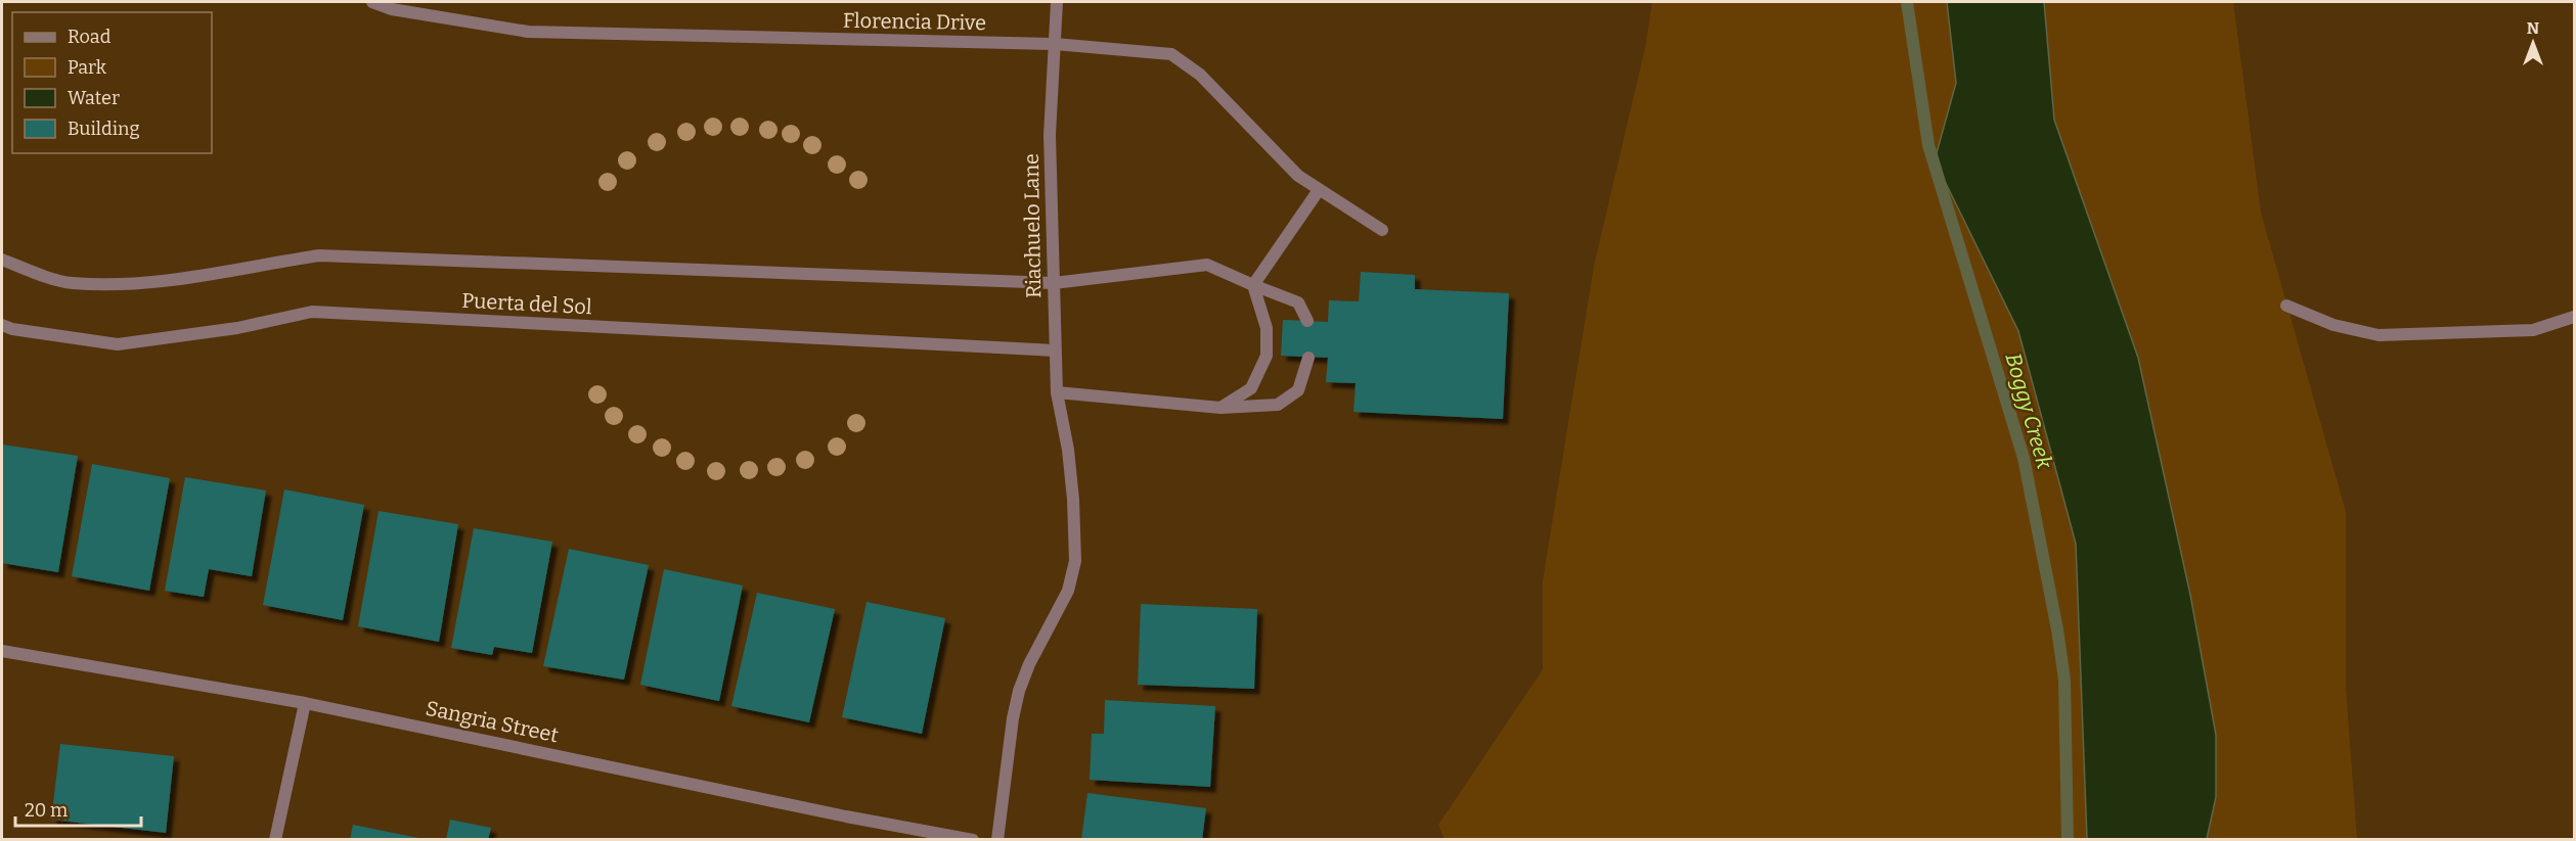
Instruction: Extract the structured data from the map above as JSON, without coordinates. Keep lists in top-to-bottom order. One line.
{"streets":{"street":["Florencia Drive","Riachuelo Lane","Puerta del Sol","Sangria Street"]},"crossings":[["Florencia Drive","Riachuelo Lane"],["Riachuelo Lane","Puerta del Sol"]],"water":["Boggy Creek"],"legend":["Road","Park","Water","Building"],"scale_bar":"20 m","north":"top"}
